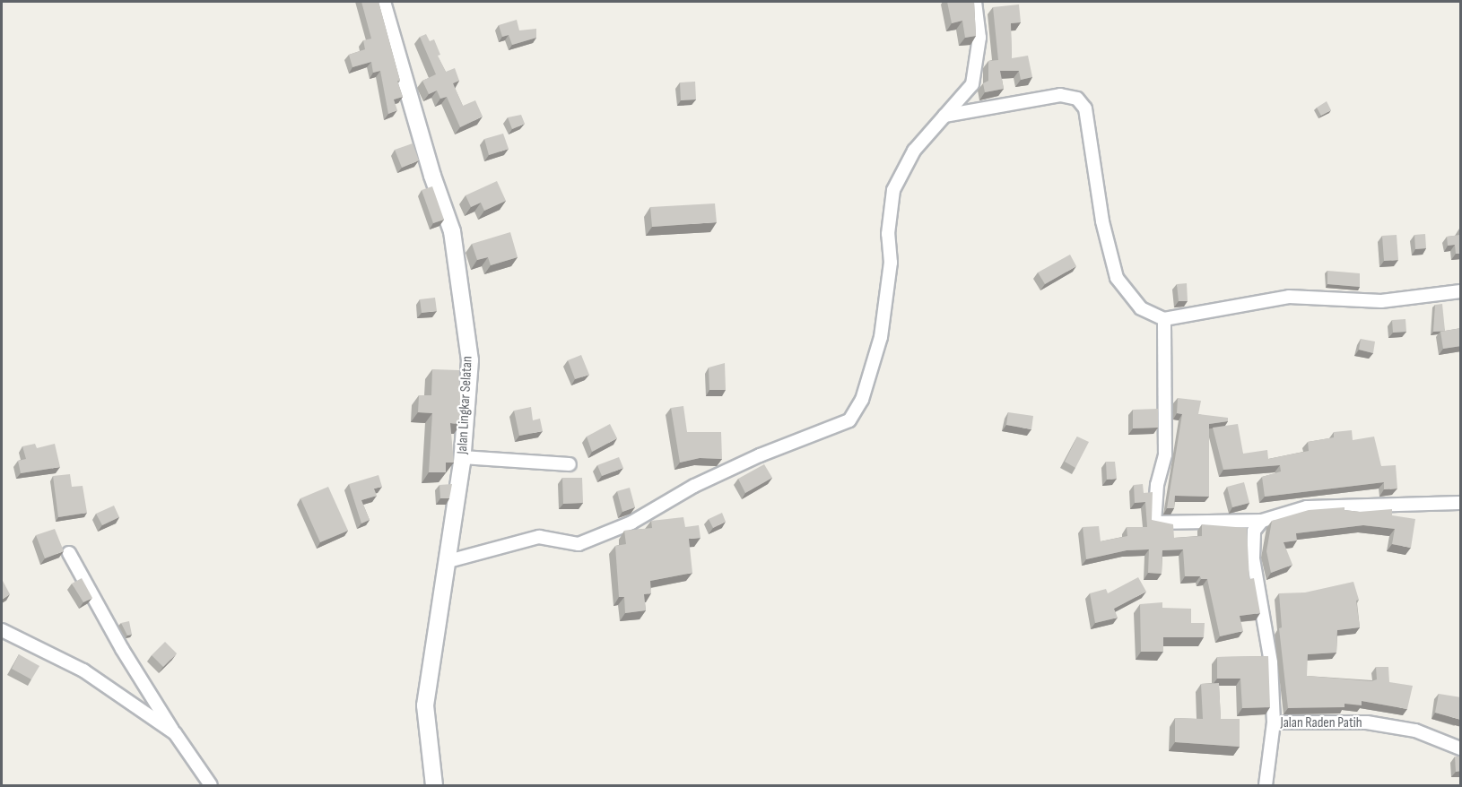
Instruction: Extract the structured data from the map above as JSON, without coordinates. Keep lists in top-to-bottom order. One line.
{"streets":{"street":["Jalan Lingkar Selatan","Jalan Raden Patih"]}}
